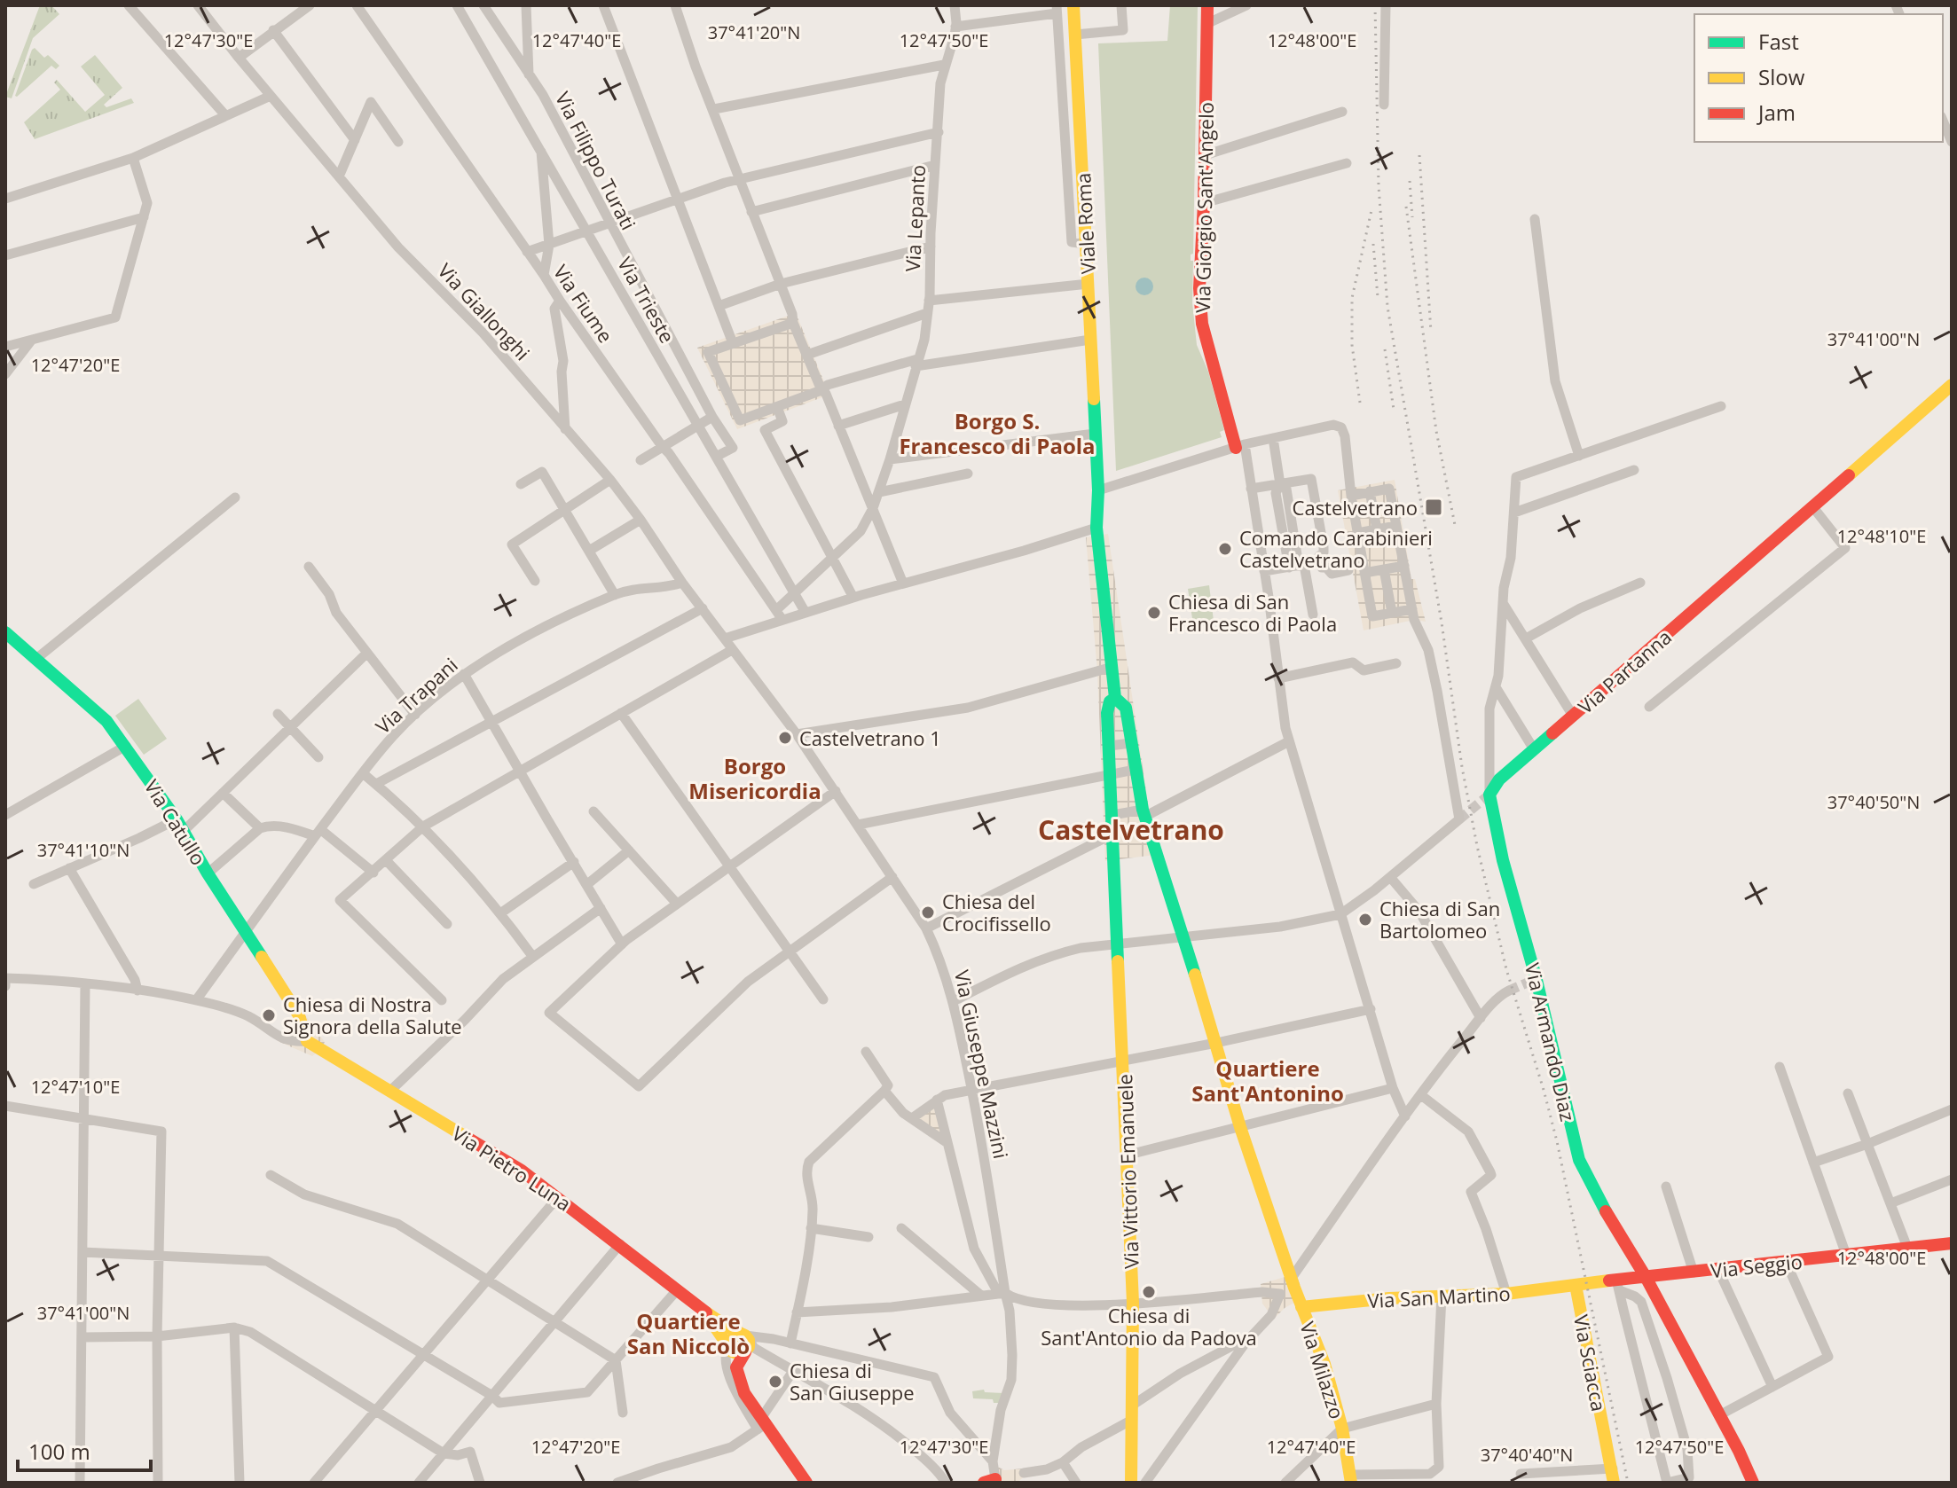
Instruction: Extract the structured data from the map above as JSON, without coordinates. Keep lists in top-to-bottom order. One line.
{"streets":{"street":["Via Filippo Turati","Via Giorgio Sant'Angelo","Via Lepanto","Viale Roma","Via Trieste","Via Fiume","Via Giallonghi","Via Partanna","Via Trapani","Via Catullo","Via Armando Diaz","Via Giuseppe Mazzini","Via Pietro Luna","Via Vittorio Emanuele","Via Seggio","Via San Martino","Via Sciacca","Via Milazzo"]},"crossings":[["Via Filippo Turati","Via Trieste"],["Via Lepanto","Via Trieste"],["Via Lepanto","Via Fiume"],["Viale Roma","Via Vittorio Emanuele"],["Viale Roma","Via Milazzo"],["Via Giallonghi","Via Trapani"],["Via Giallonghi","Via Giuseppe Mazzini"],["Via Partanna","Via Armando Diaz"],["Via Trapani","Via Catullo"],["Via Catullo","Via Pietro Luna"],["Via Armando Diaz","Via Seggio"],["Via Vittorio Emanuele","Via Milazzo"],["Via Seggio","Via San Martino"],["Via San Martino","Via Sciacca"],["Via San Martino","Via Milazzo"]],"districts":["Borgo S. Francesco di Paola","Borgo Misericordia","Castelvetrano","Quartiere Sant'Antonino","Quartiere San Niccolò"],"places":{"transit":["Castelvetrano"],"other":["Comando Carabinieri Castelvetrano","Chiesa di San Francesco di Paola","Castelvetrano 1","Chiesa del Crocifissello","Chiesa di San Bartolomeo","Chiesa di Nostra Signora della Salute","Chiesa di Sant'Antonio da Padova","Chiesa di San Giuseppe"]},"legend":["Fast","Slow","Jam"],"scale_bar":"100 m","coordinates":["37°41'20\"N","12°47'30\"E","12°47'40\"E","12°47'50\"E","12°48'00\"E","37°41'00\"N","12°47'20\"E","12°48'10\"E","37°40'50\"N","37°41'10\"N","12°47'10\"E","37°40'40\"N"]}
